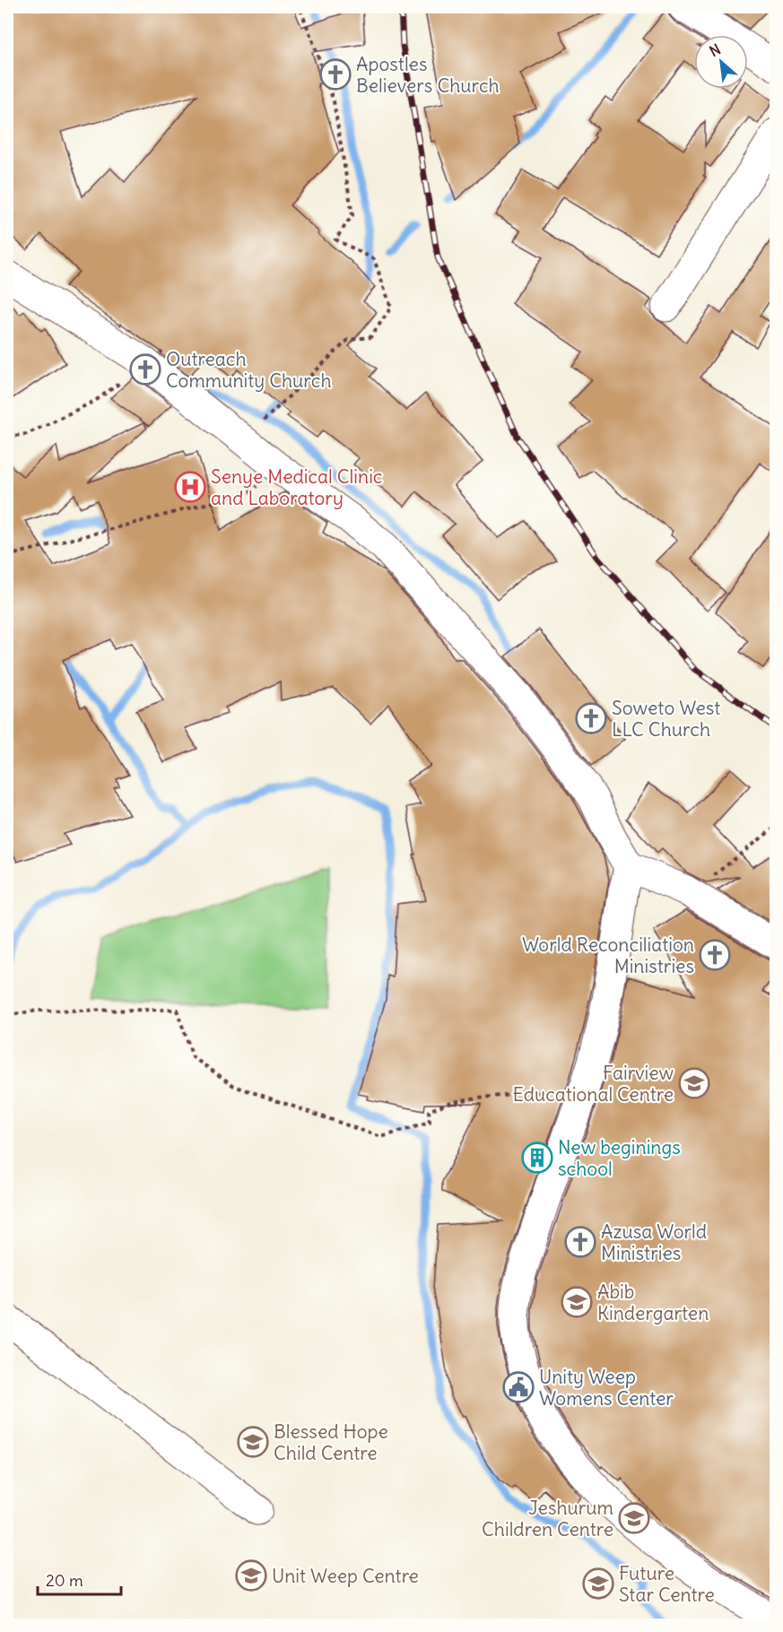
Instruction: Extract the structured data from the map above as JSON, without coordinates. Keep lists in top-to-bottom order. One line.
{"places":{"church":["Apostles Believers Church","Outreach Community Church","Soweto West LLC Church","World Reconciliation Ministries","Azusa World Ministries"],"hospital":["Senye Medical Clinic and Laboratory"],"school or university":["Fairview Educational Centre","Abib Kindergarten","Blessed Hope Child Centre","Jeshurum Children Centre","Unit Weep Centre","Future Star Centre"],"building":["New beginings school"],"public building":["Unity Weep Womens Center"]},"scale_bar":"20 m","north":"top left"}
